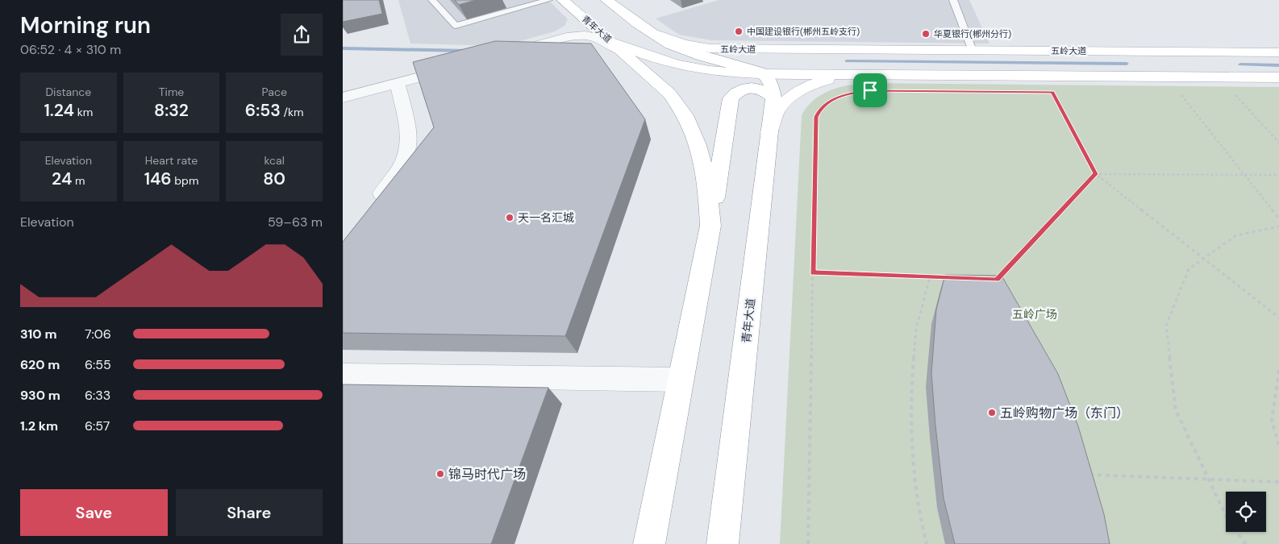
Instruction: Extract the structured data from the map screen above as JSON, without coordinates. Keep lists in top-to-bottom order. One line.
{"streets":{"main road":["青年大道","五岭大道"]},"crossings":[["青年大道","五岭大道"]],"parks":["五岭广场"],"places":["中国建设银行(郴州五岭支行)","华夏银行(郴州分行)","天一名汇城","五岭购物广场（东门）","锦马时代广场"],"page":{"heading":["Morning run","06:52 · 4 × 310 m"],"stats":[["Distance","1.24 km"],["Time","8:32"],["Pace","6:53 /km"],["Elevation","24 m"],["Heart rate","146 bpm"],["kcal","80"]],"chart":["Elevation","59–63 m"],"list":[{"name":"310 m","note":"7:06"},{"name":"620 m","note":"6:55"},{"name":"930 m","note":"6:33"},{"name":"1.2 km","note":"6:57"}],"buttons":["Save","Share"]}}
